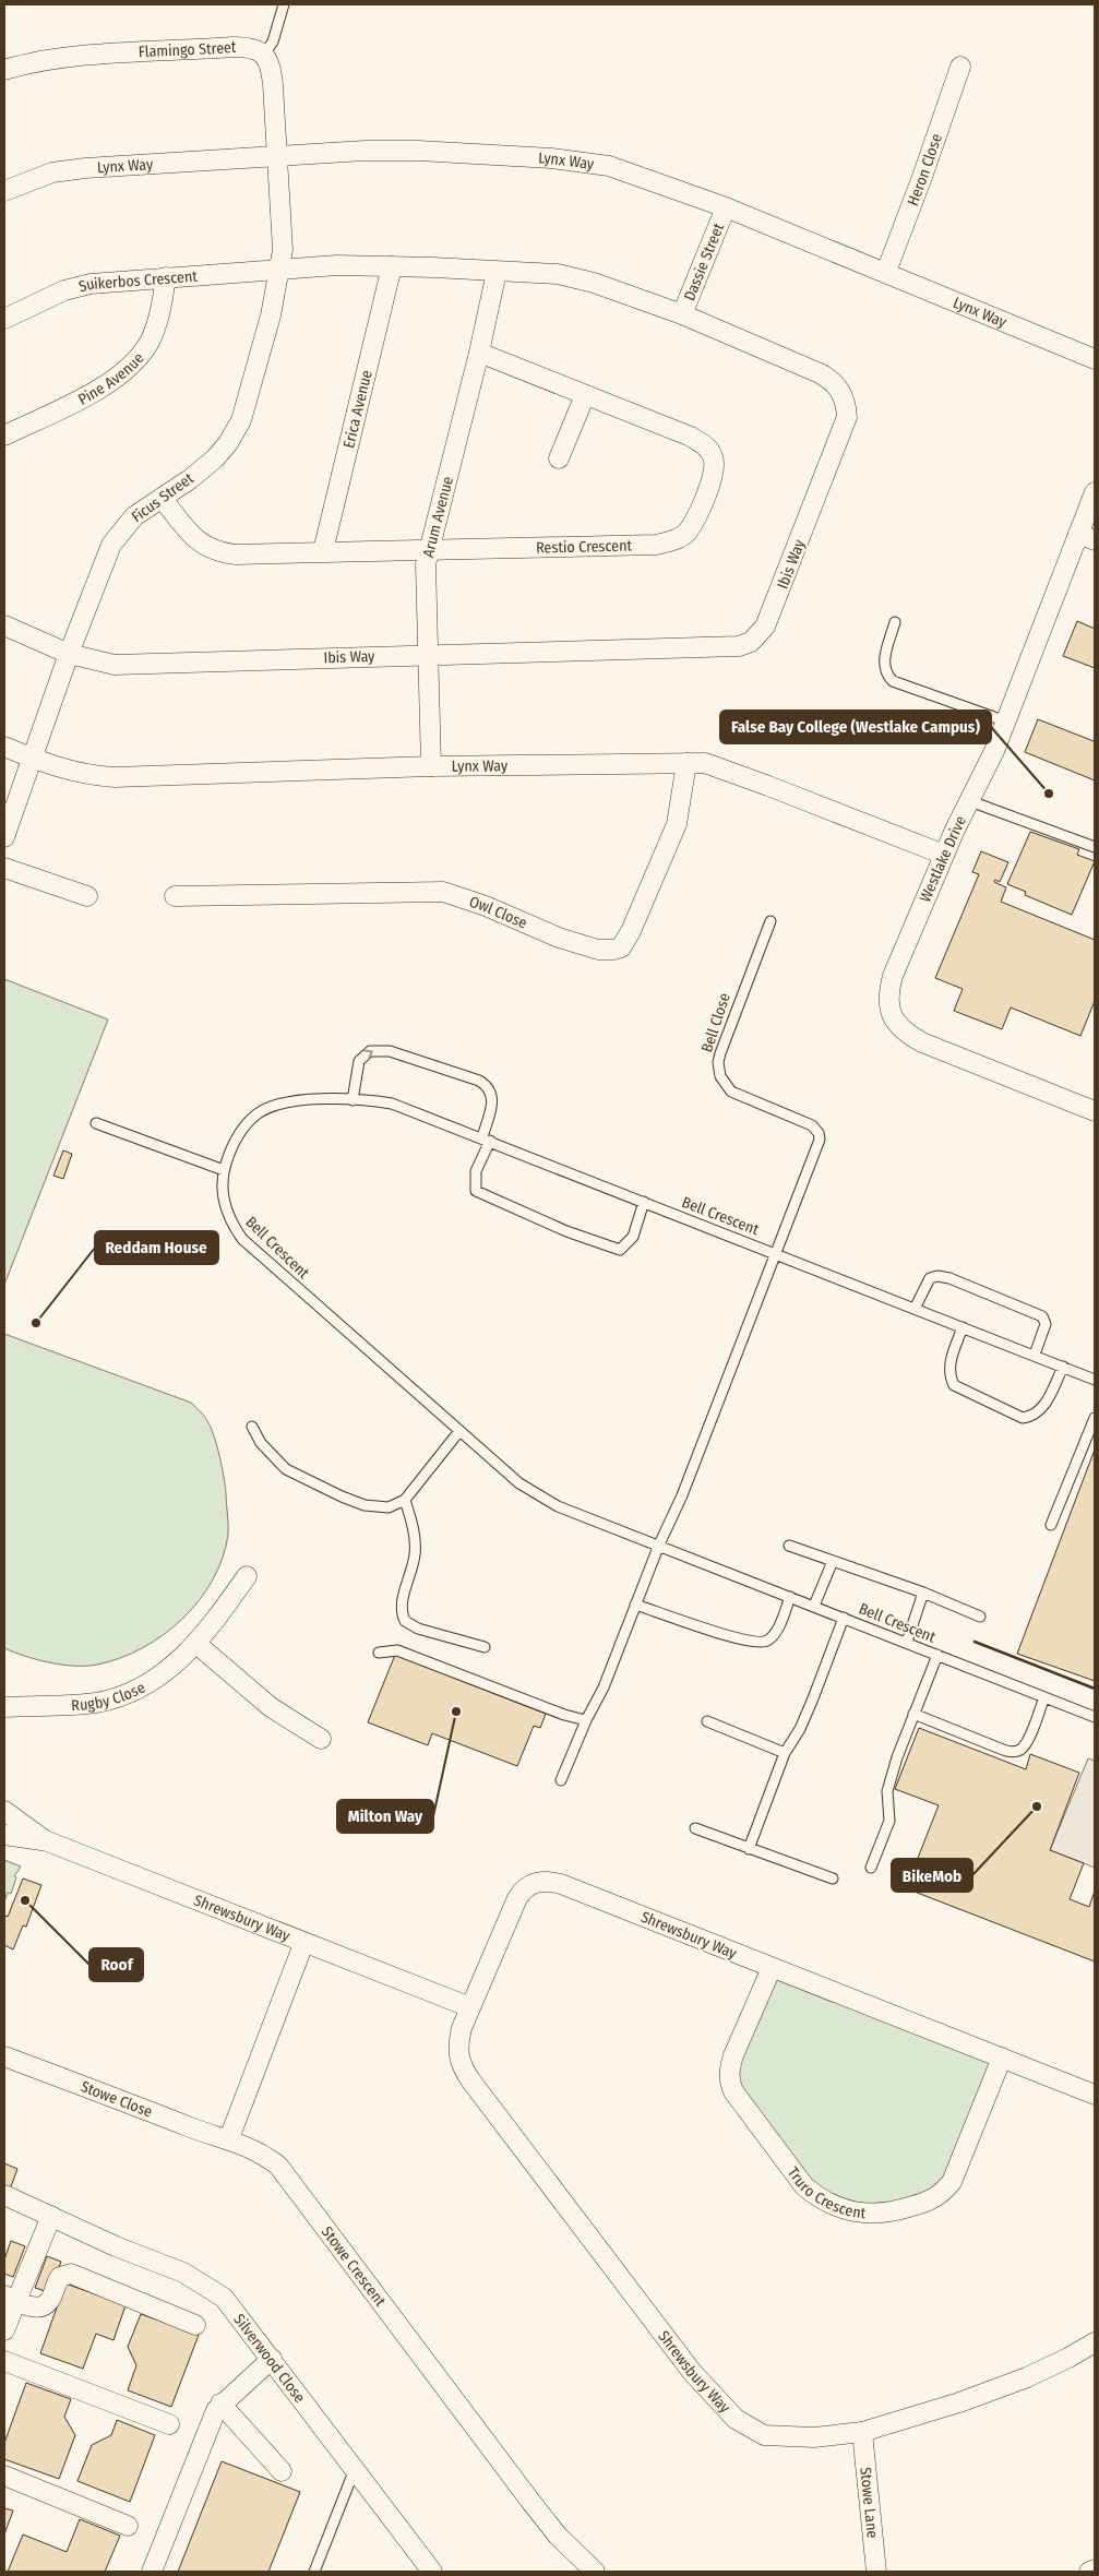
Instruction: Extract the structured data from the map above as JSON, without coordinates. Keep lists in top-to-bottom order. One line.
{"streets":{"street":["Flamingo Street","Lynx Way","Heron Close","Dassie Street","Suikerbos Crescent","Pine Avenue","Erica Avenue","Ficus Street","Arum Avenue","Restio Crescent","Ibis Way","Westlake Drive","Owl Close","Rugby Close","Shrewsbury Way","Stowe Close","Truro Crescent","Stowe Crescent","Silverwood Close","Stowe Lane"],"lane":["Bell Close","Bell Crescent"]},"crossings":[["Lynx Way","Heron Close"],["Lynx Way","Dassie Street"],["Lynx Way","Ficus Street"],["Lynx Way","Arum Avenue"],["Lynx Way","Westlake Drive"],["Lynx Way","Owl Close"],["Dassie Street","Ibis Way"],["Suikerbos Crescent","Pine Avenue"],["Suikerbos Crescent","Ficus Street"],["Suikerbos Crescent","Ibis Way"],["Erica Avenue","Restio Crescent"],["Erica Avenue","Ibis Way"],["Ficus Street","Restio Crescent"],["Ficus Street","Ibis Way"],["Arum Avenue","Restio Crescent"],["Arum Avenue","Ibis Way"],["Bell Close","Bell Crescent"],["Shrewsbury Way","Truro Crescent"],["Shrewsbury Way","Stowe Lane"],["Stowe Close","Stowe Crescent"]],"places":["False Bay College (Westlake Campus)","Reddam House","Milton Way","BikeMob","Roof"]}
